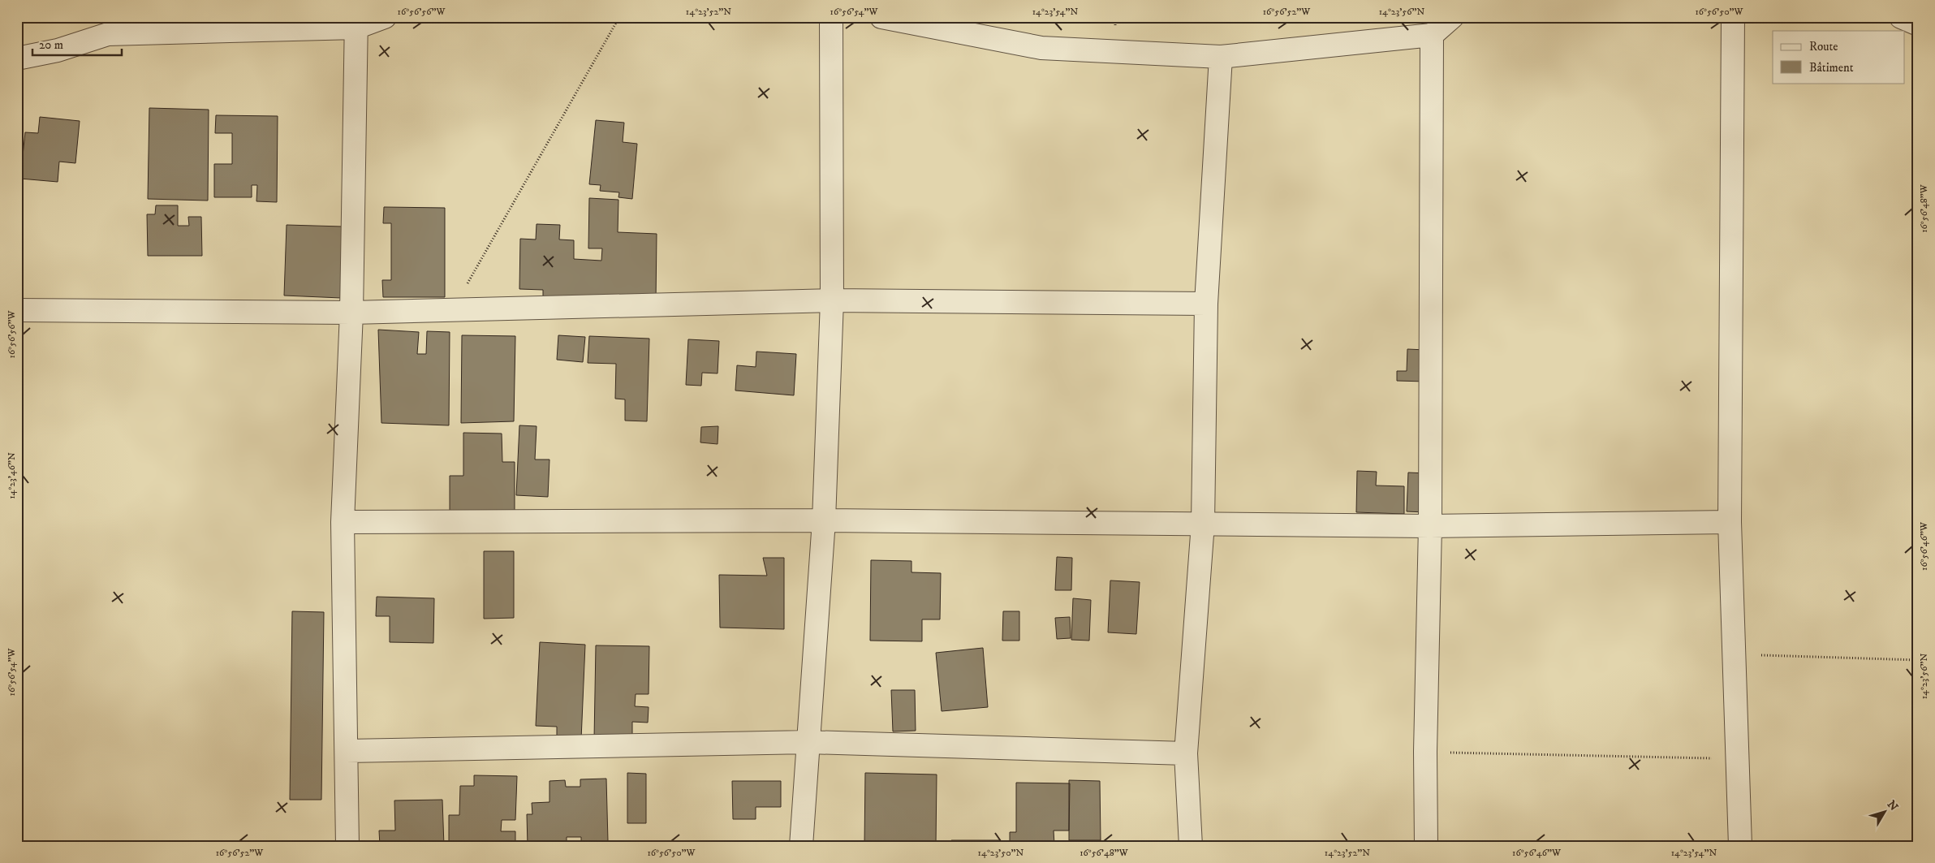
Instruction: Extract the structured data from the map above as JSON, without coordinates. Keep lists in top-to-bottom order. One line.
{"legend":["Route","Bâtiment"],"scale_bar":"20 m","north":"top right","coordinates":["16°56'56\"W","14°23'52\"N","16°56'54\"W","14°23'54\"N","16°56'52\"W","14°23'56\"N","16°56'50\"W","16°56'48\"W","14°23'46\"N","16°56'46\"W","14°23'50\"N"]}
